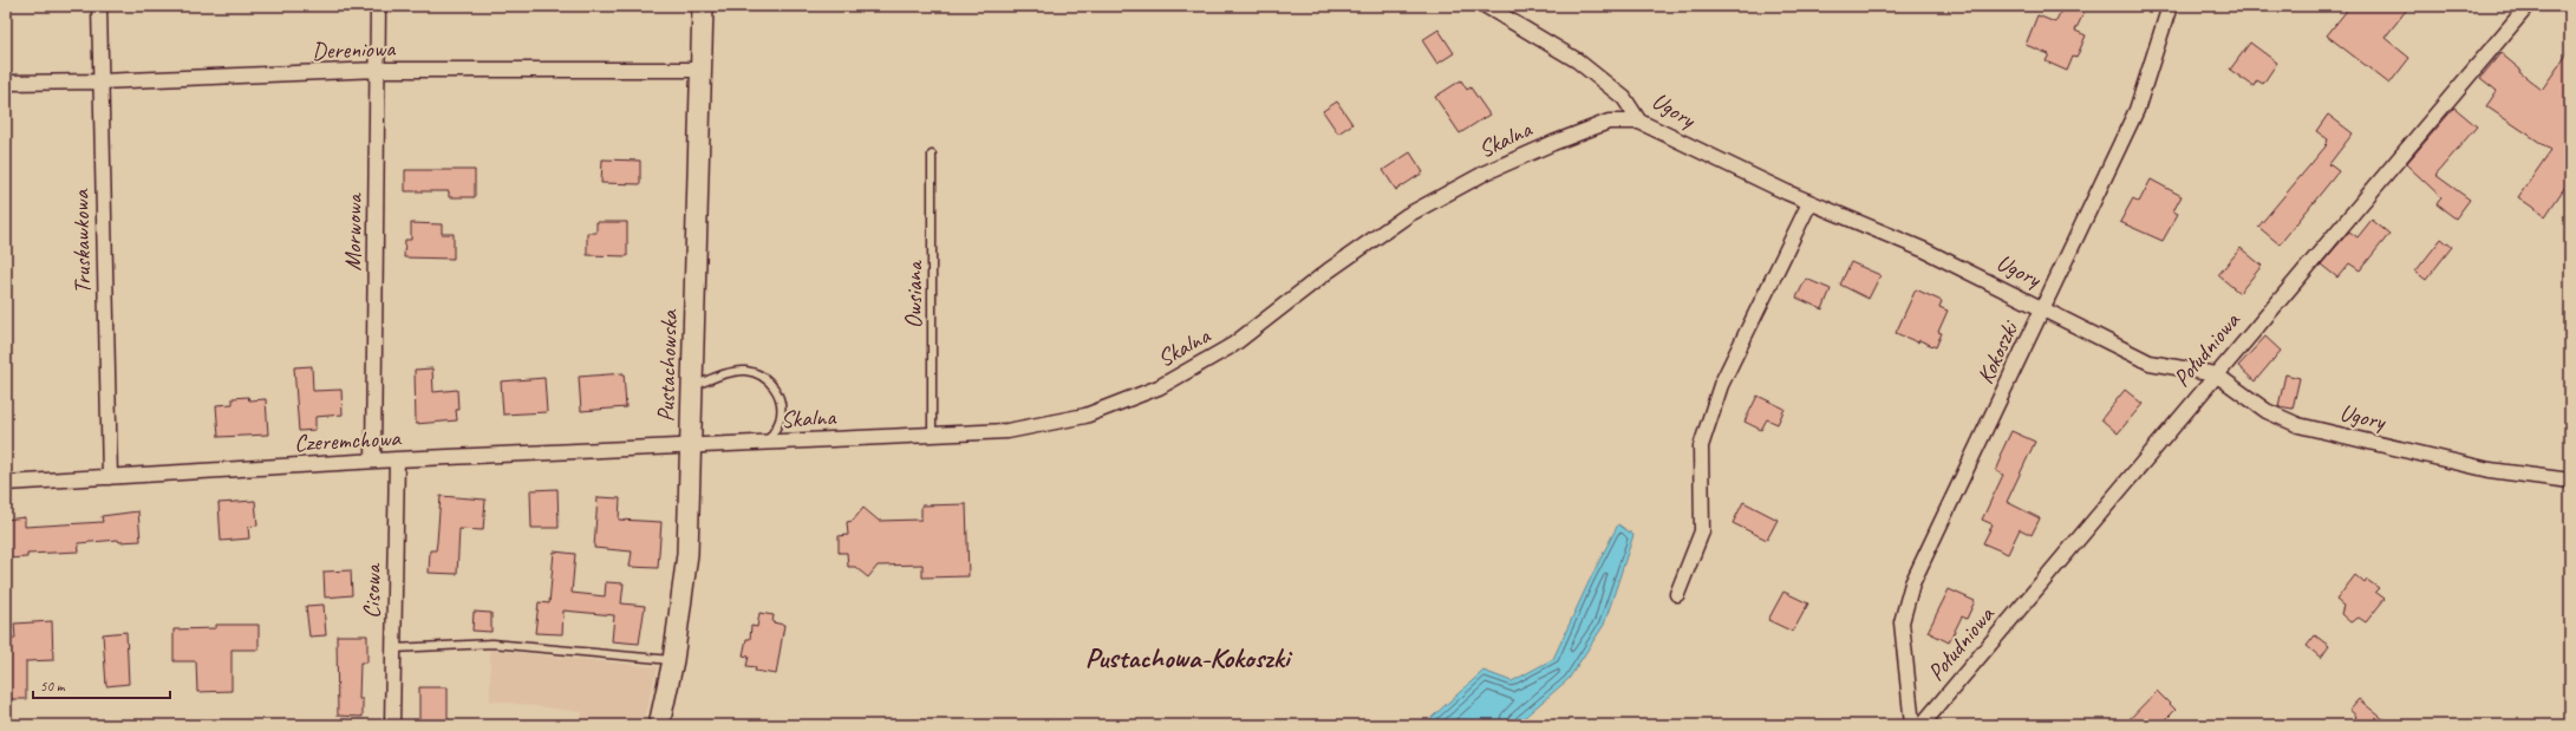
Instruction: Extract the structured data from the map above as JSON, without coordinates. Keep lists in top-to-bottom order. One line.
{"streets":{"street":["Dereniowa","Ugory","Skalna","Morwowa","Truskawkowa","Południowa","Kokoszki","Pustachowska","Czeremchowa","Cisowa"],"lane":["Owsiana"]},"crossings":[["Dereniowa","Morwowa"],["Dereniowa","Truskawkowa"],["Dereniowa","Pustachowska"],["Ugory","Skalna"],["Ugory","Południowa"],["Ugory","Kokoszki"],["Skalna","Owsiana"],["Skalna","Pustachowska"],["Skalna","Czeremchowa"],["Morwowa","Czeremchowa"],["Truskawkowa","Czeremchowa"],["Pustachowska","Czeremchowa"],["Czeremchowa","Cisowa"]],"districts":["Pustachowa-Kokoszki"],"scale_bar":"50 m"}
